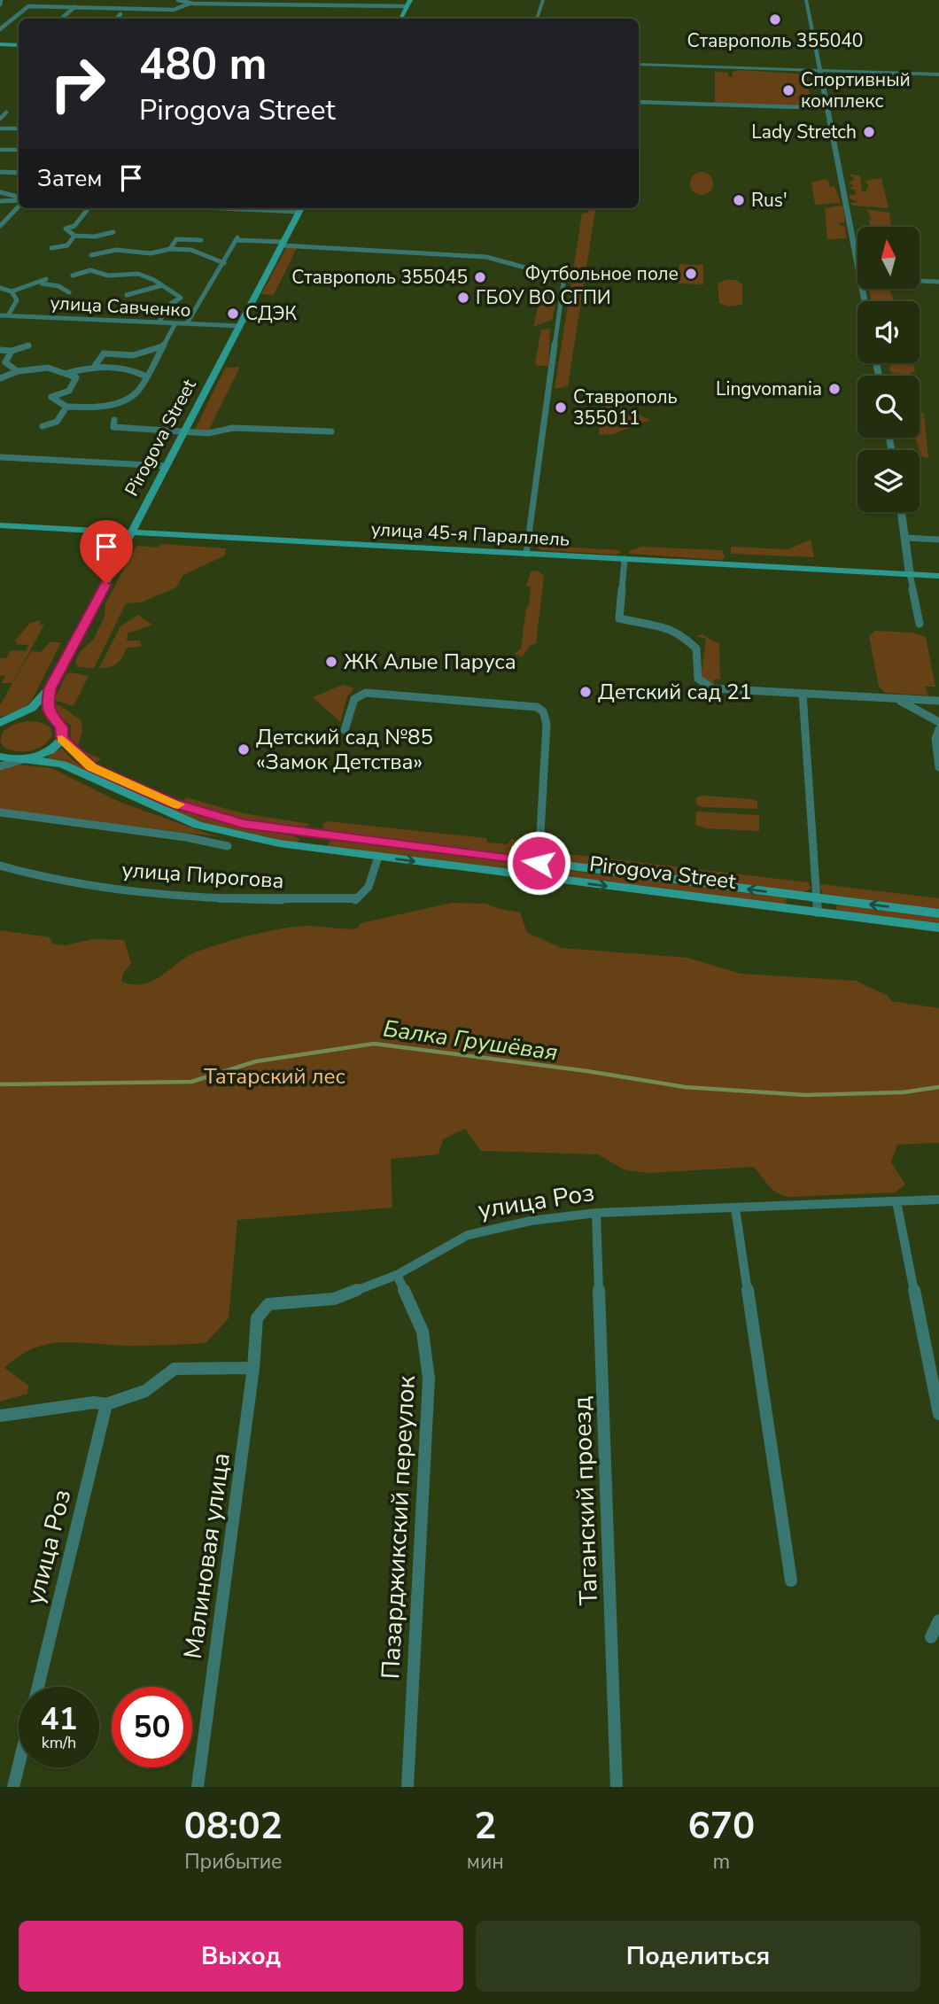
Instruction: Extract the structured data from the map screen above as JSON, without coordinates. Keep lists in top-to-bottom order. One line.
{"streets":{"main road":["Pirogova Street","улица 45-я Параллель"],"street":["улица Савченко","улица Пирогова","улица Роз","Таганский проезд","Пазарджикский переулок","Малиновая улица"]},"crossings":[["улица Савченко","Pirogova Street"],["Pirogova Street","улица 45-я Параллель"],["Pirogova Street","улица Пирогова"],["улица Роз","Таганский проезд"],["улица Роз","Пазарджикский переулок"],["улица Роз","Малиновая улица"]],"water":["Балка Грушёвая"],"parks":["Татарский лес"],"places":["Ставрополь 355040","Спортивный комплекс","Lady Stretch","Rus'","Футбольное поле","Ставрополь 355045","ГБОУ ВО СГПИ","СДЭК","Lingvomania","Ставрополь 355011","ЖК Алые Паруса","Детский сад 21","Детский сад №85 «Замок Детства»"],"north":"top","page":{"turn":["480 m","Pirogova Street"],"then":"Затем","speed":"41 km/h","limit":"50","eta":["08:02","Прибытие","2","мин","670","m"],"buttons":["Выход","Поделиться"]}}
